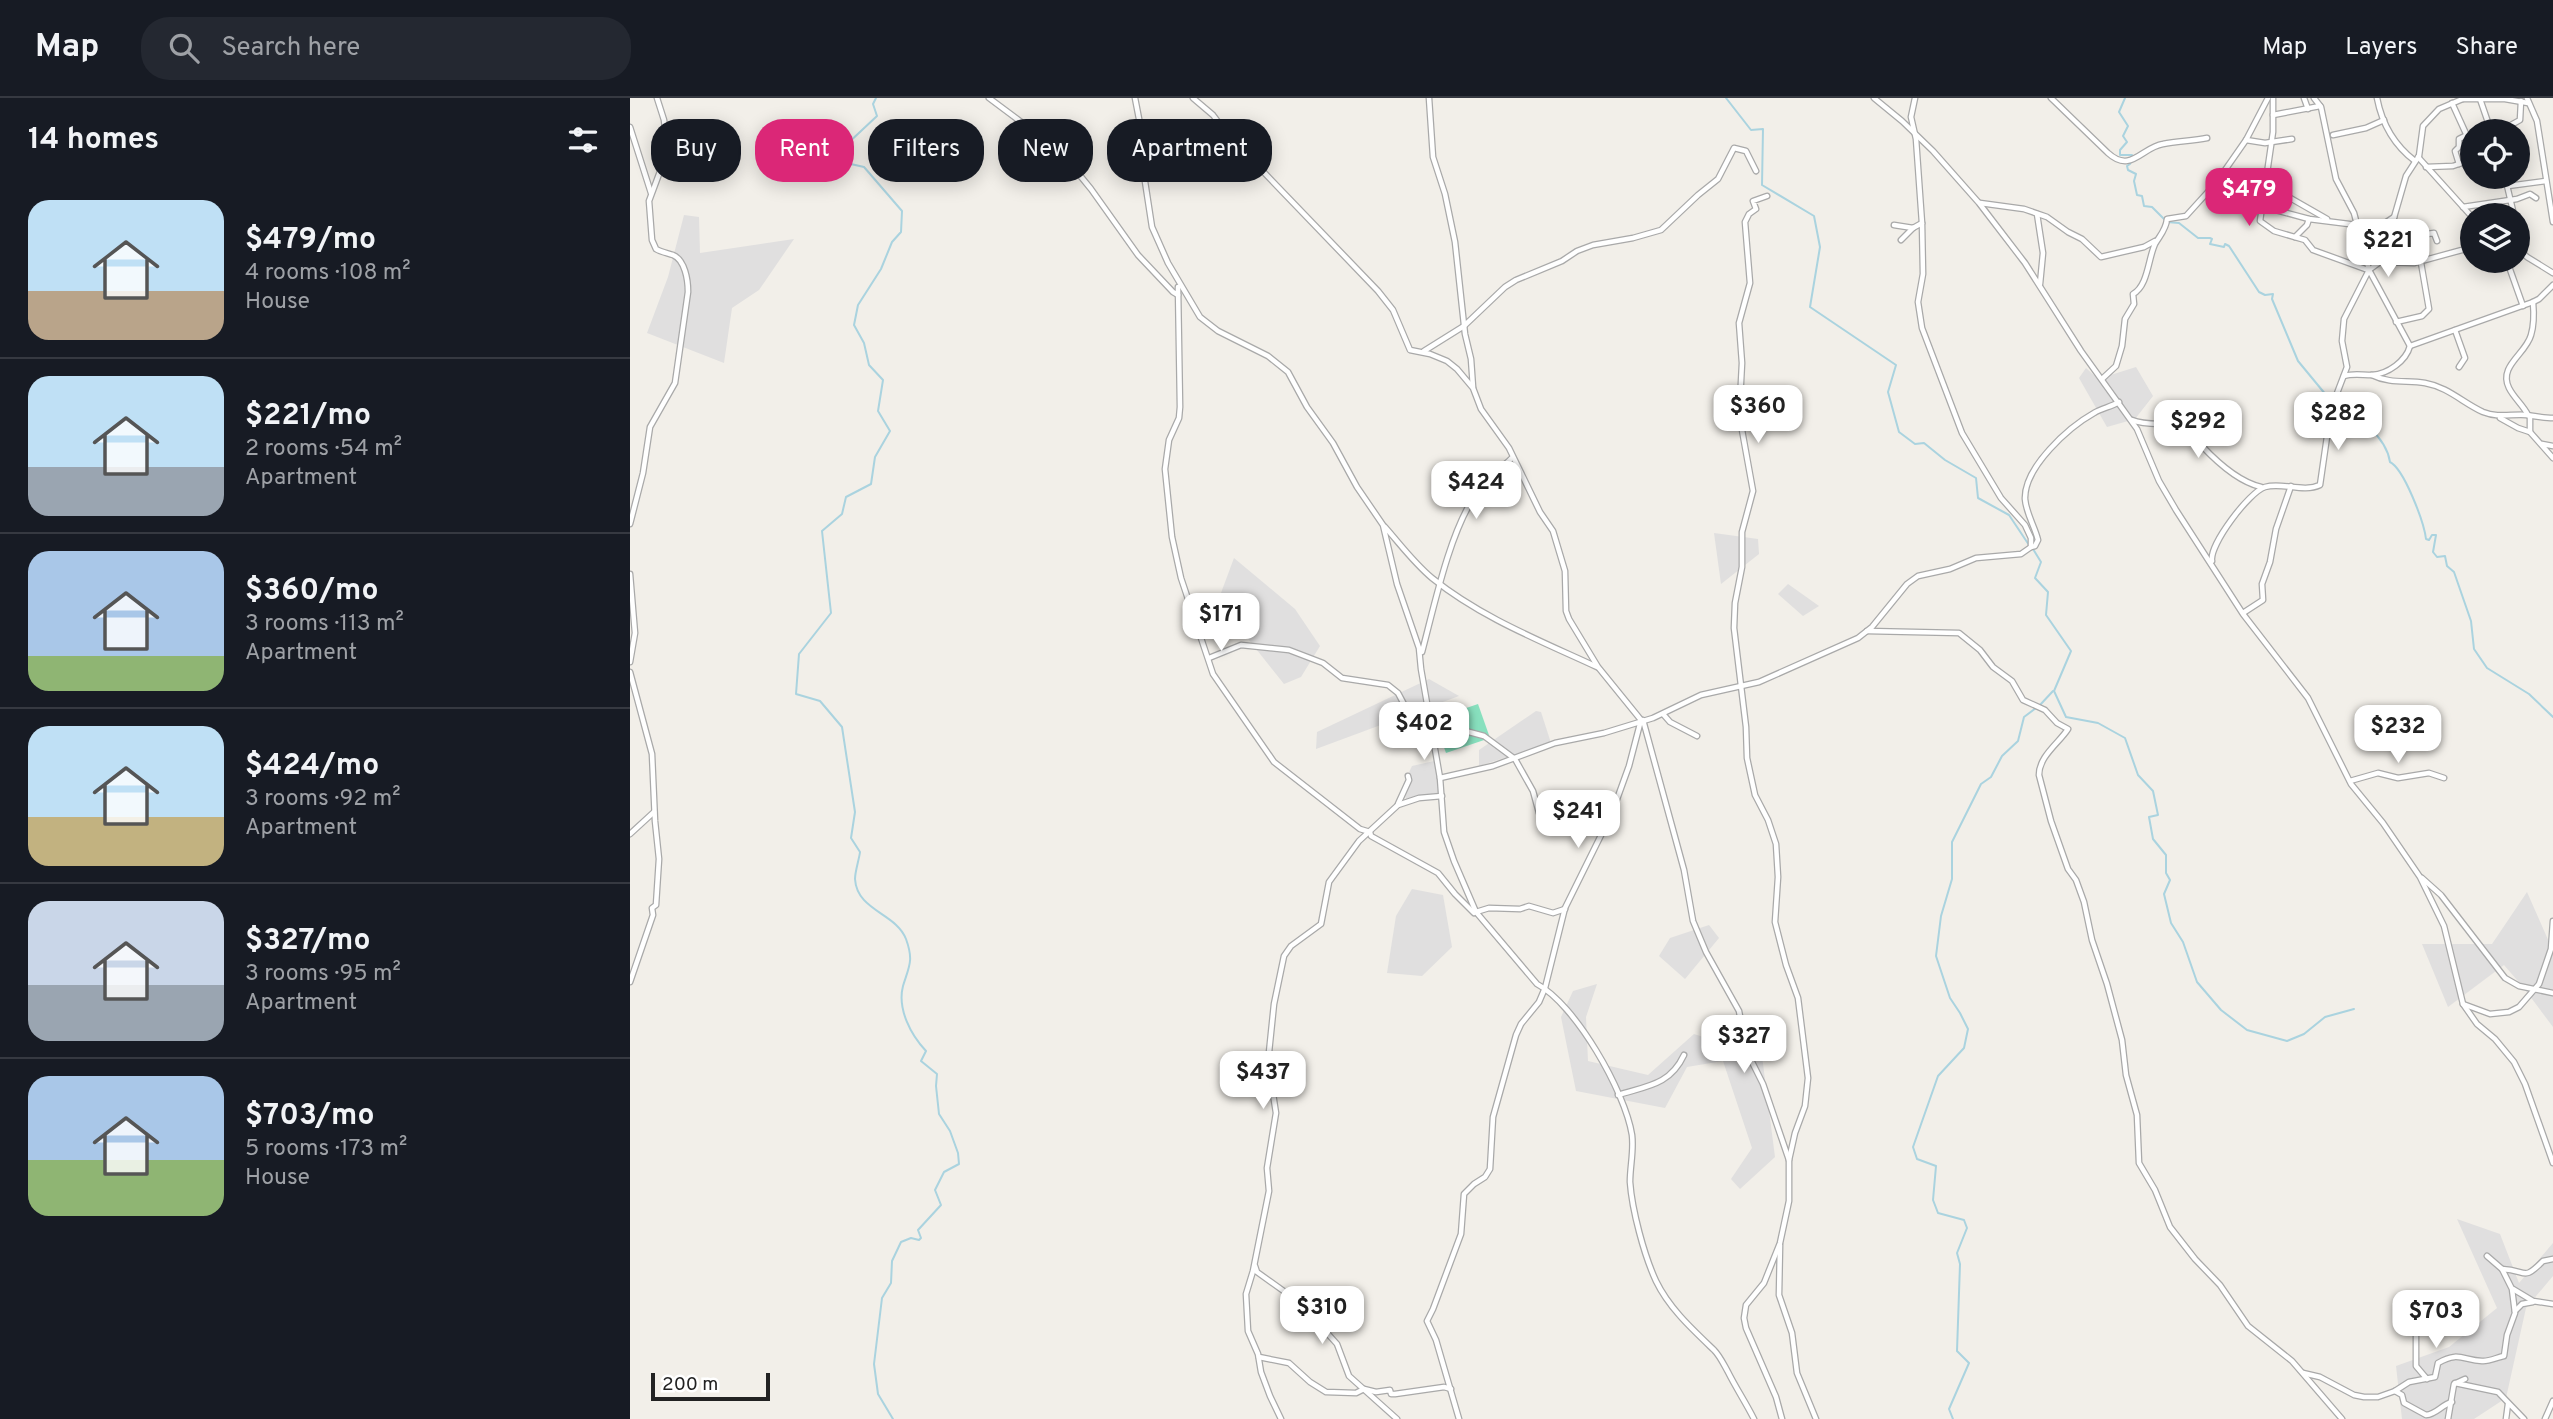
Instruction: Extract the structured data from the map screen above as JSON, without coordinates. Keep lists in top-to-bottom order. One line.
{"scale_bar":"200 m","page":{"header":"Map","search":"Search here","nav":["Map","Layers","Share"],"heading":"14 homes","chip":["Buy","Rent","Filters","New","Apartment"],"price":["$479","$221","$360","$282","$292","$424","$171","$402","$232","$241","$327","$437","$310","$703"],"list":[{"name":"$479/mo","note":"4 rooms · 108 m² · House"},{"name":"$221/mo","note":"2 rooms · 54 m² · Apartment"},{"name":"$360/mo","note":"3 rooms · 113 m² · Apartment"},{"name":"$424/mo","note":"3 rooms · 92 m² · Apartment"},{"name":"$327/mo","note":"3 rooms · 95 m² · Apartment"},{"name":"$703/mo","note":"5 rooms · 173 m² · House"}],"scale":"200 m"}}
